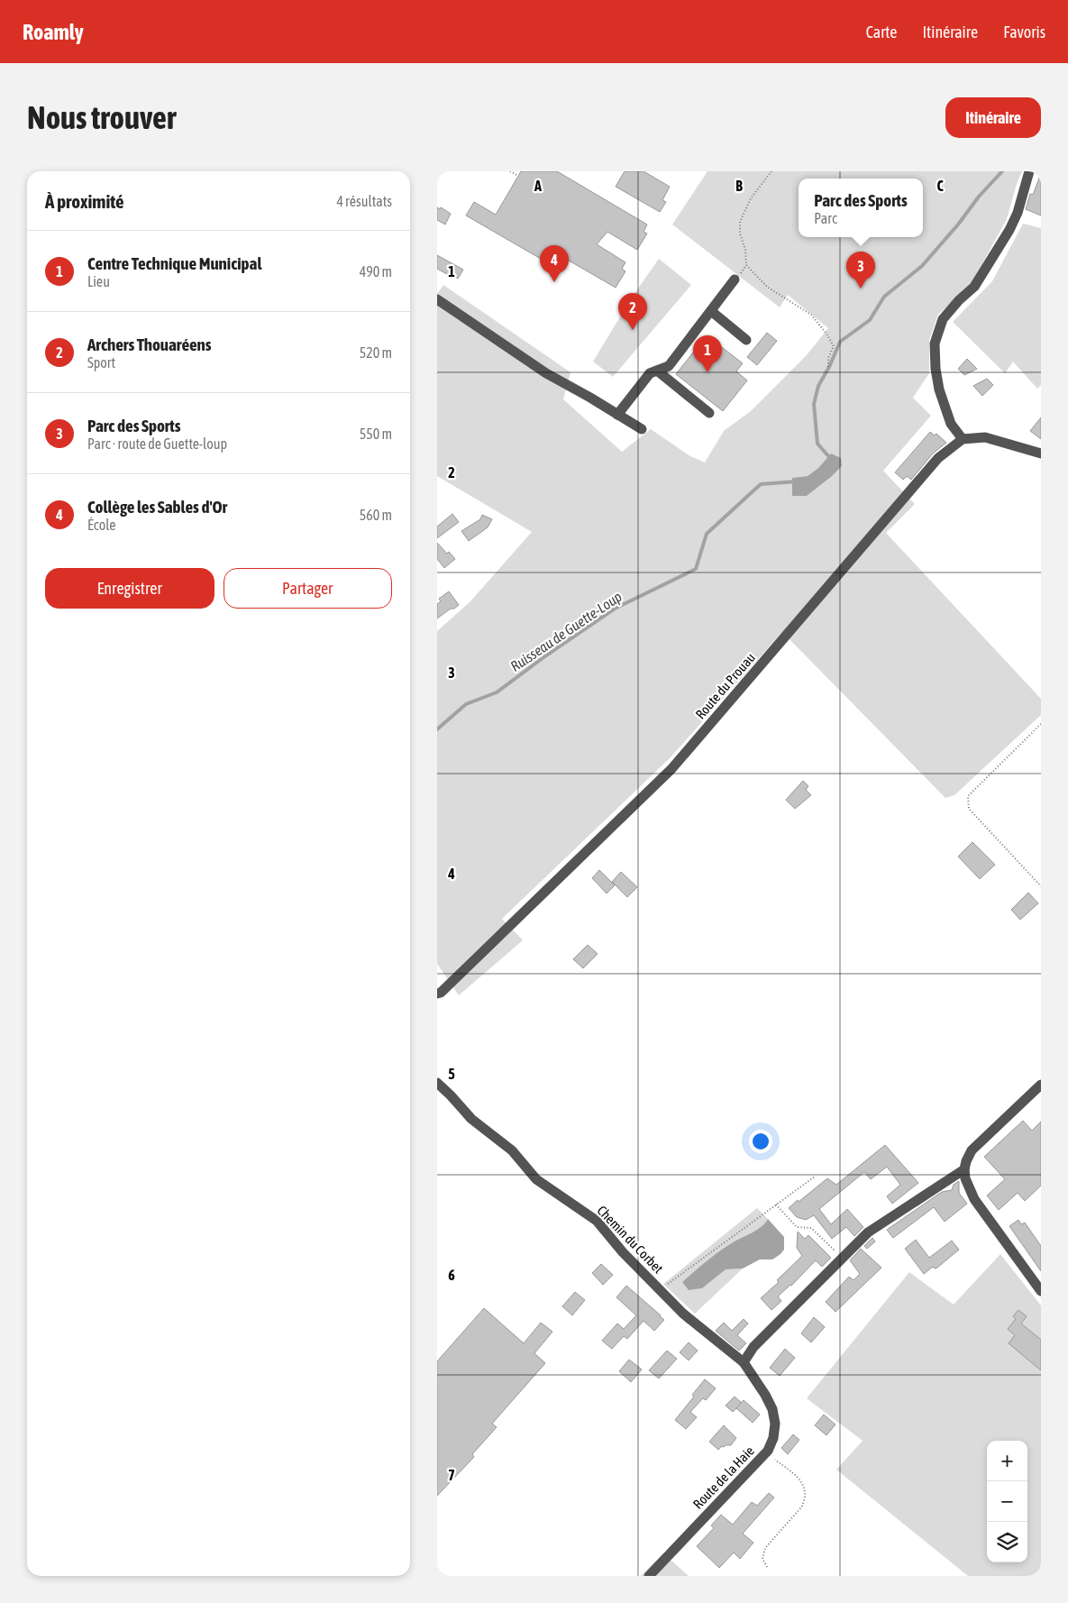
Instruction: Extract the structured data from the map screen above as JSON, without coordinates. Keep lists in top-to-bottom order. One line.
{"streets":{"street":["Route du Prouau","Chemin du Corbet","Route de la Haie"]},"crossings":[["Chemin du Corbet","Route de la Haie"]],"water":["Ruisseau de Guette-Loup"],"page":{"header":"Roamly","nav":["Carte","Itinéraire","Favoris"],"buttons":["Itinéraire",["Enregistrer","Partager"]],"title":"Nous trouver","heading":["À proximité","4 résultats"],"popup":["Parc des Sports","Parc"],"list":[{"mark":"1","name":"Centre Technique Municipal","note":"Lieu","value":"490 m"},{"mark":"2","name":"Archers Thouaréens","note":"Sport","value":"520 m"},{"mark":"3","name":"Parc des Sports","note":"Parc · route de Guette-loup","value":"550 m"},{"mark":"4","name":"Collège les Sables d'Or","note":"École","value":"560 m"}],"pins":["4","3","2","1"],"map_buttons":["+","−"]},"grid":{"columns":["A","B","C"],"rows":["1","2","3","4","5","6","7"]}}
